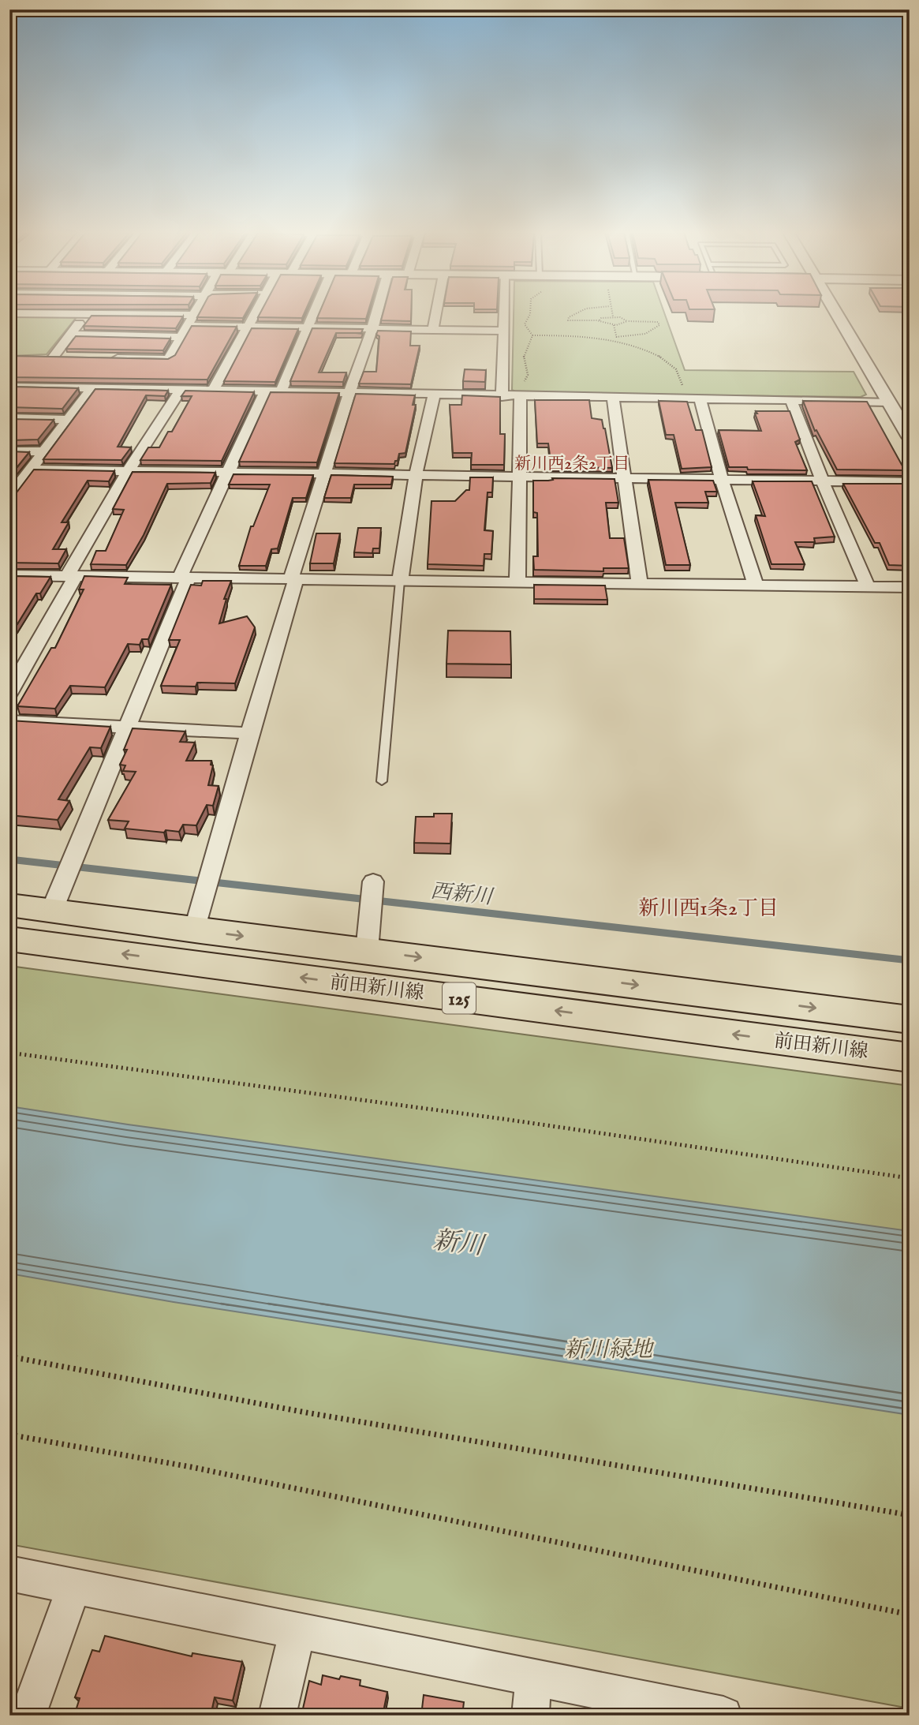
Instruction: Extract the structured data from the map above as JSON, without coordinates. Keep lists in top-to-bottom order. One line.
{"streets":{"main road":["前田新川線","125"]},"districts":["新川西2条2丁目","新川西1条2丁目"],"water":["西新川","新川"],"parks":["新川緑地"]}
